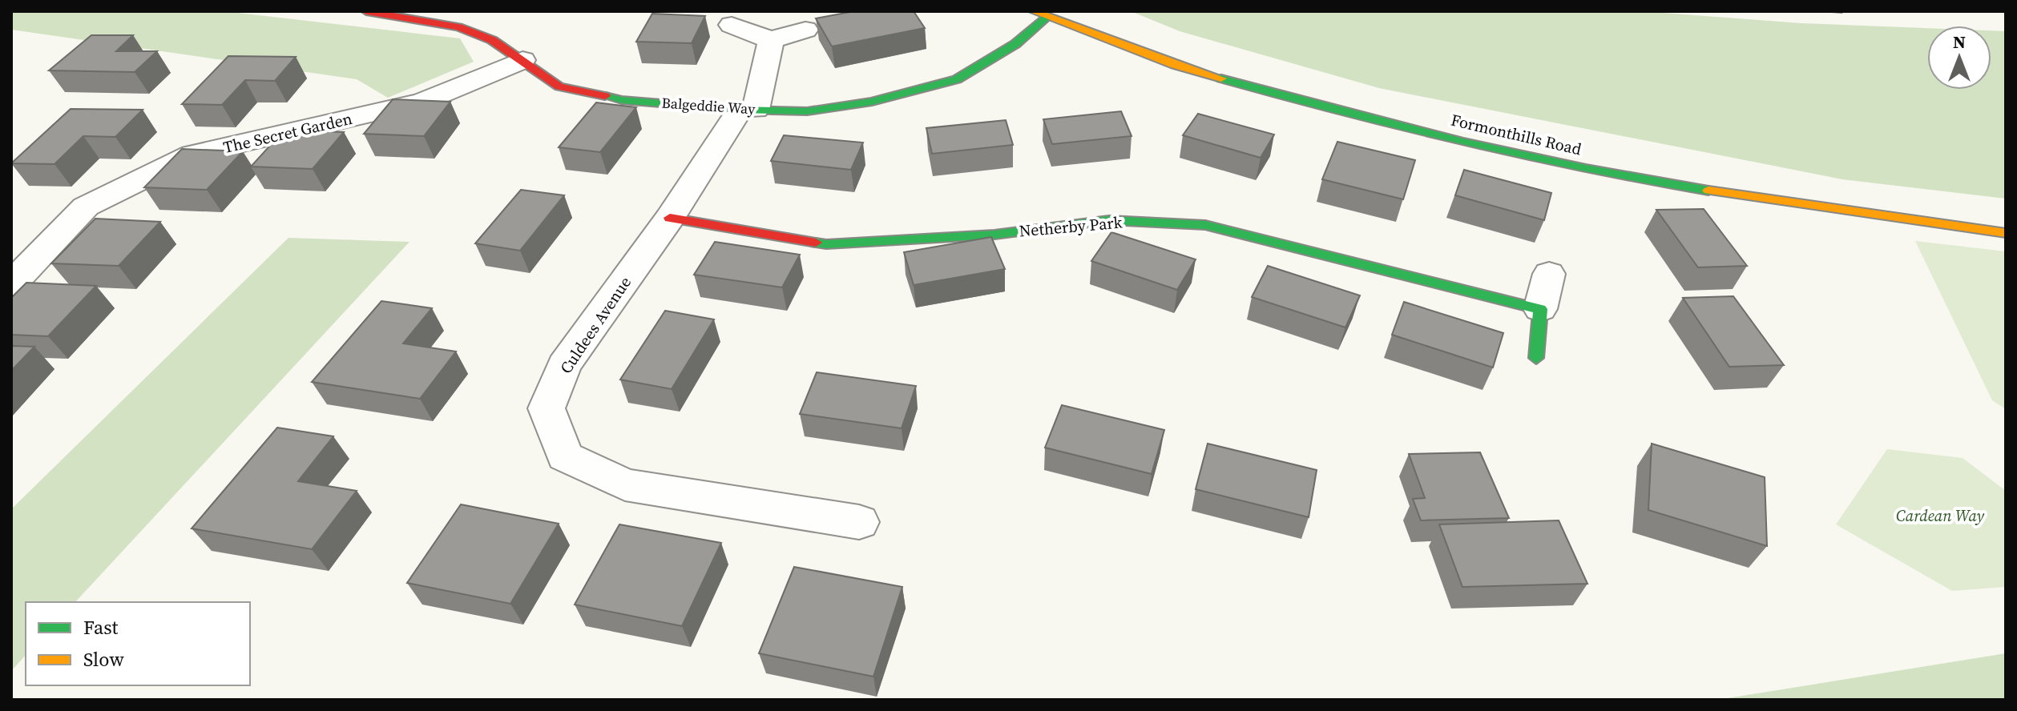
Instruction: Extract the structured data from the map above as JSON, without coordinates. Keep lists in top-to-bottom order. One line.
{"streets":{"street":["Balgeddie Way","The Secret Garden","Formonthills Road","Netherby Park","Culdees Avenue"]},"crossings":[["Balgeddie Way","The Secret Garden"],["Balgeddie Way","Formonthills Road"],["Balgeddie Way","Culdees Avenue"],["Netherby Park","Culdees Avenue"]],"parks":["Cardean Way"],"legend":["Fast","Slow"],"north":"top"}
